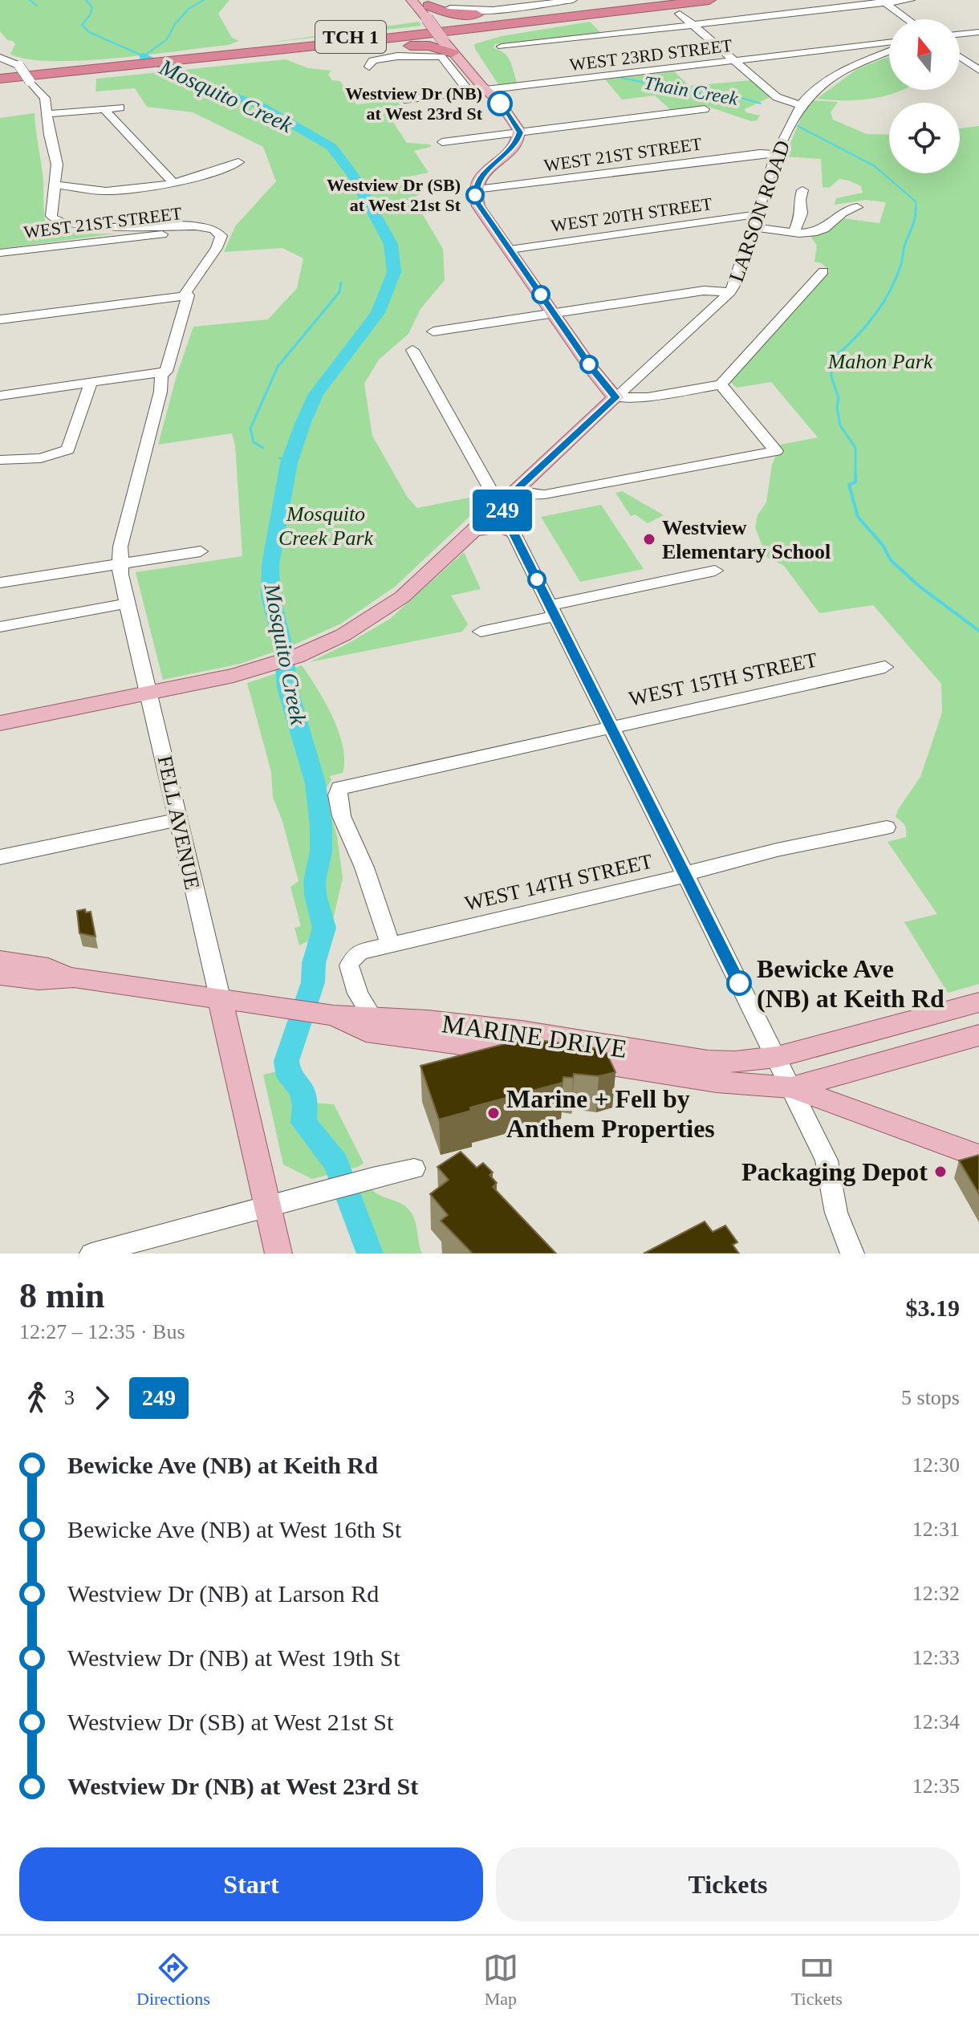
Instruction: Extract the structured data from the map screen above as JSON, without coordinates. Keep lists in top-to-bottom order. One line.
{"streets":{"highway":["TCH 1"],"main road":["LARSON ROAD","FELL AVENUE","MARINE DRIVE"],"street":["WEST 23RD STREET","WEST 21ST STREET","WEST 20TH STREET","WEST 15TH STREET","WEST 14TH STREET"]},"crossings":[["WEST 21ST STREET","LARSON ROAD"],["WEST 21ST STREET","FELL AVENUE"],["LARSON ROAD","WEST 20TH STREET"],["LARSON ROAD","FELL AVENUE"],["WEST 15TH STREET","WEST 14TH STREET"],["FELL AVENUE","MARINE DRIVE"],["WEST 14TH STREET","MARINE DRIVE"]],"water":["Thain Creek","Mosquito Creek"],"parks":["Mahon Park","Mosquito Creek Park"],"places":["Westview Dr (NB) at West 23rd St","Westview Dr (SB) at West 21st St","Westview Elementary School","Bewicke Ave (NB) at Keith Rd","Marine + Fell by Anthem Properties","Packaging Depot"],"lines":["bus line 249"],"north":"top","page":{"on_map":"249","heading":["8 min","12:27 – 12:35 · Bus","$3.19"],"legs":["3","249","5 stops"],"list":[{"name":"Bewicke Ave (NB) at Keith Rd","value":"12:30"},{"name":"Bewicke Ave (NB) at West 16th St","value":"12:31"},{"name":"Westview Dr (NB) at Larson Rd","value":"12:32"},{"name":"Westview Dr (NB) at West 19th St","value":"12:33"},{"name":"Westview Dr (SB) at West 21st St","value":"12:34"},{"name":"Westview Dr (NB) at West 23rd St","value":"12:35"}],"buttons":["Start","Tickets"],"tabs":["Directions","Map","Tickets"]}}
